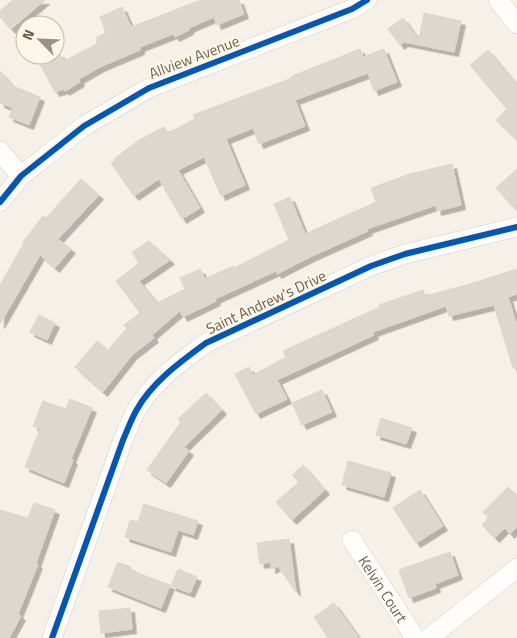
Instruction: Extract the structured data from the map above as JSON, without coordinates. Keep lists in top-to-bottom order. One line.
{"streets":{"street":["Allview Avenue","Saint Andrew's Drive","Kelvin Court"]},"north":"top left"}
